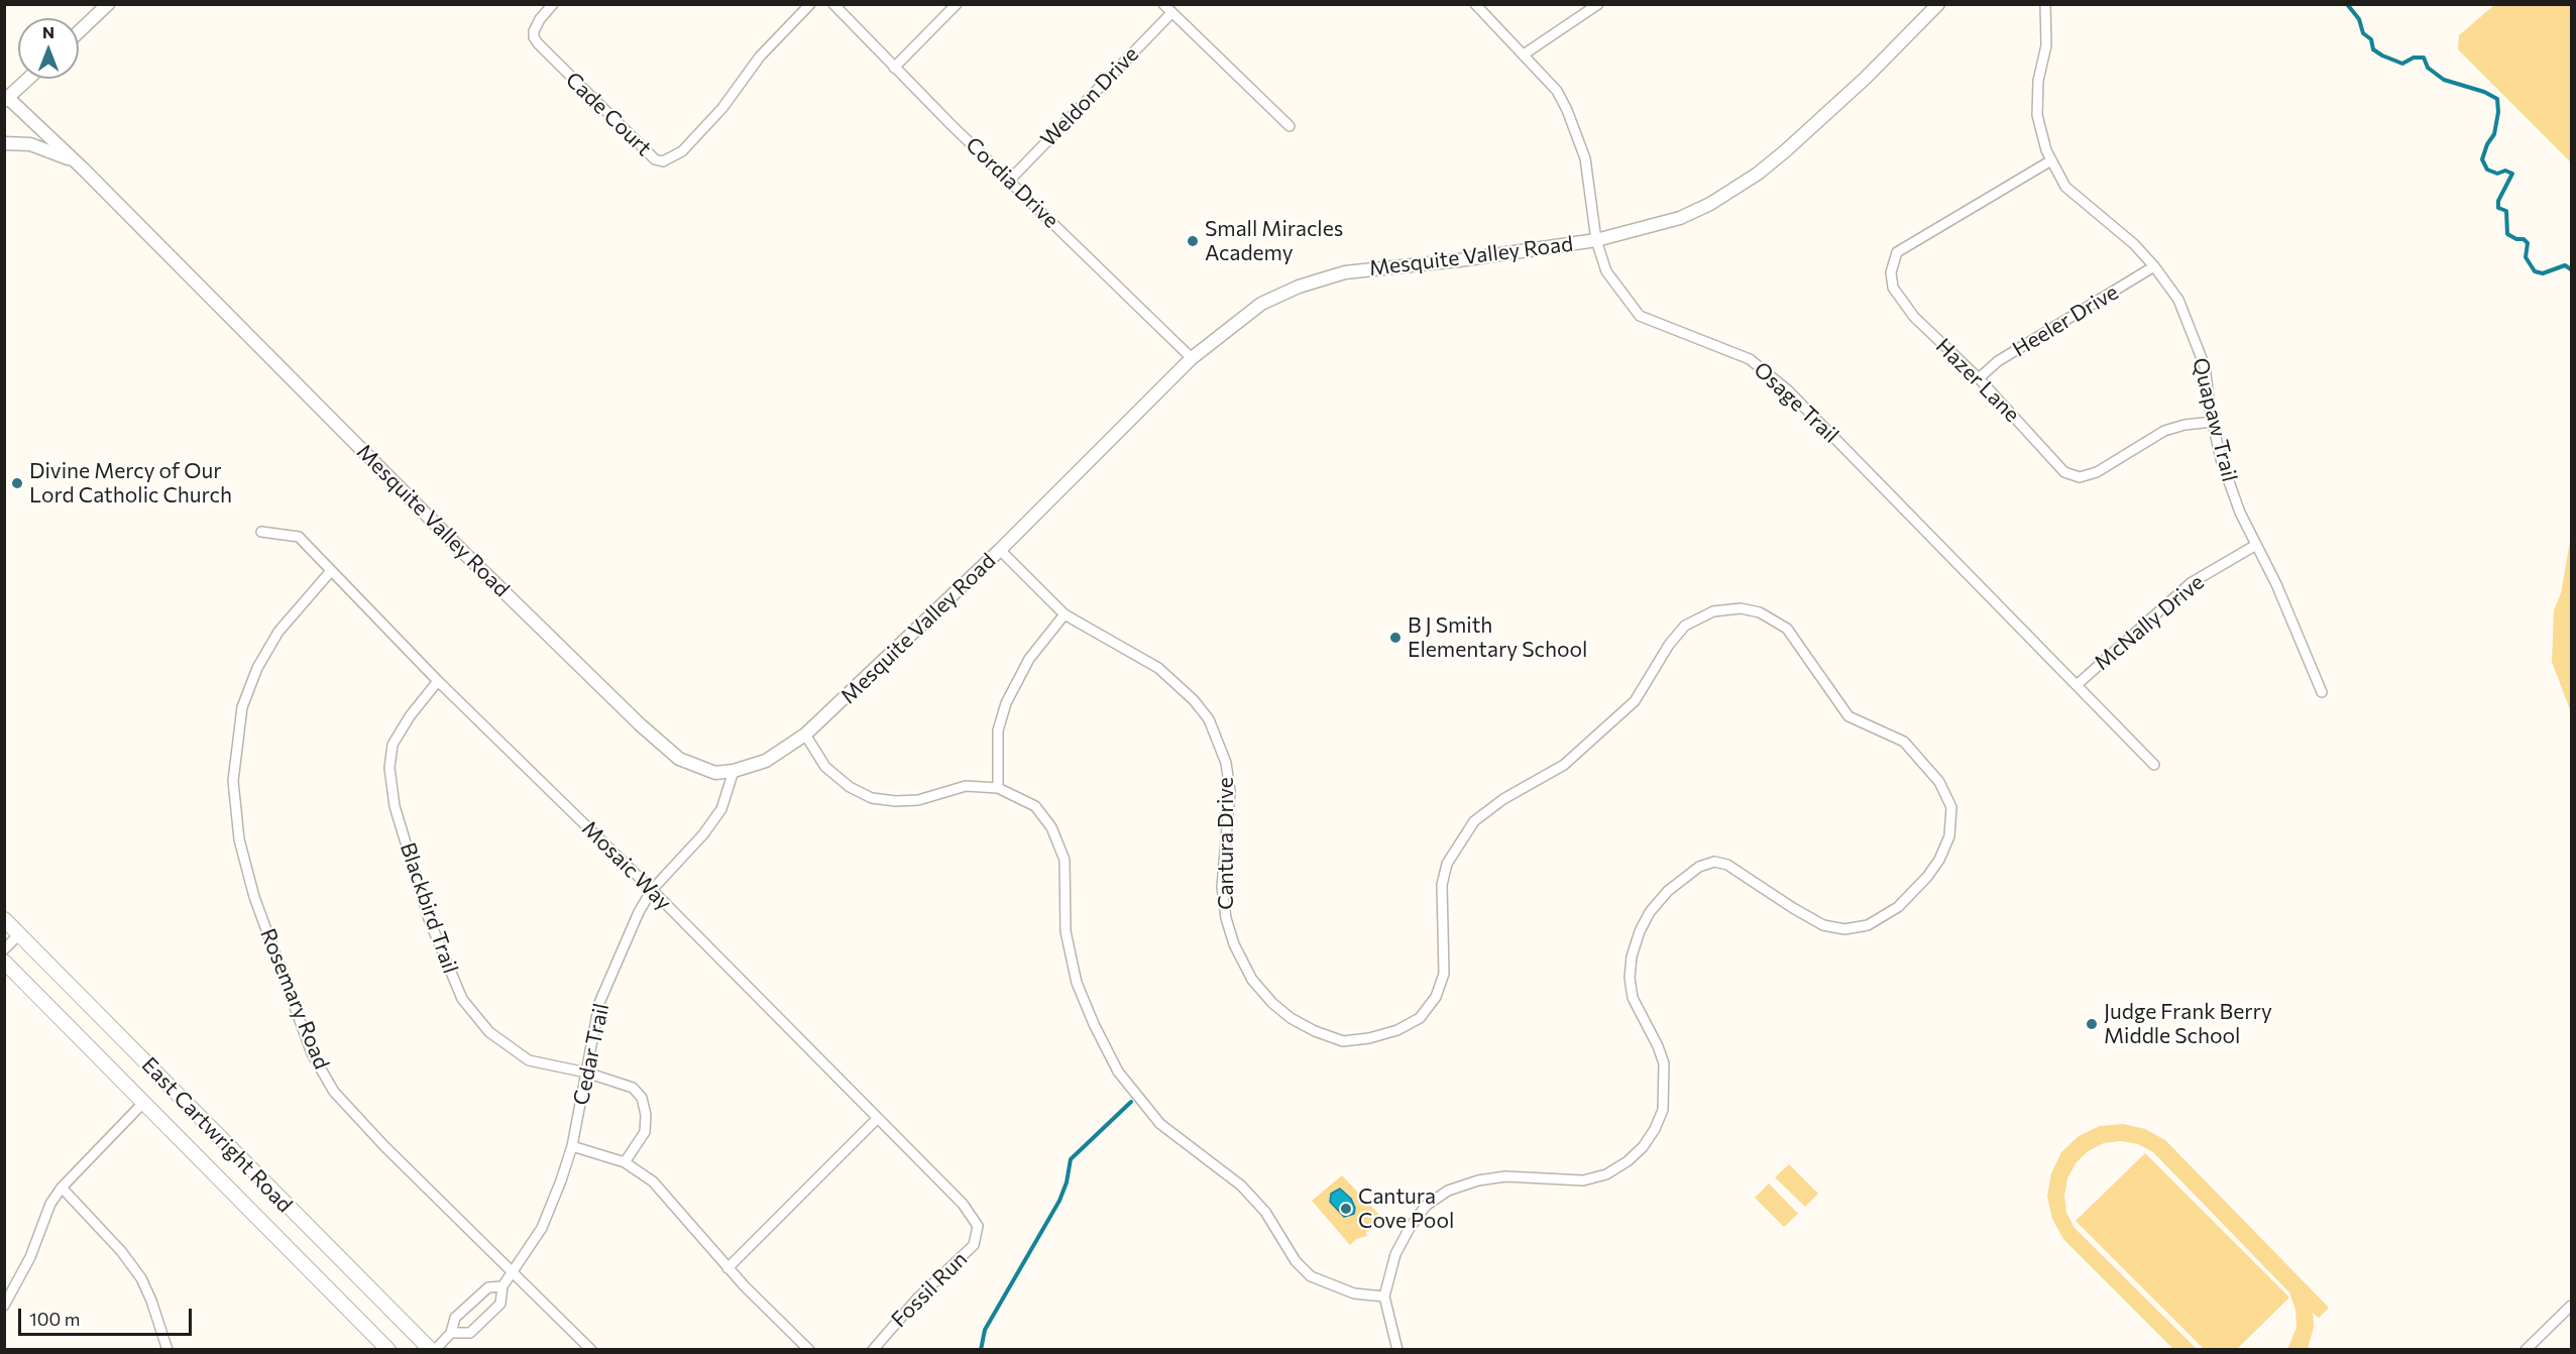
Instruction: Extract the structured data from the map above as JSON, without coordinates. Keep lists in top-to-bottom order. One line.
{"streets":{"main road":["East Cartwright Road"],"street":["Weldon Drive","Cade Court","Cordia Drive","Mesquite Valley Road","Heeler Drive","Hazer Lane","Osage Trail","Quapaw Trail","McNally Drive","Cantura Drive","Mosaic Way","Blackbird Trail","Rosemary Road","Cedar Trail","Fossil Run"]},"crossings":[["Weldon Drive","Cordia Drive"],["Cordia Drive","Mesquite Valley Road"],["Mesquite Valley Road","Osage Trail"],["Mesquite Valley Road","Cantura Drive"],["Mesquite Valley Road","Cedar Trail"],["Heeler Drive","Hazer Lane"],["Heeler Drive","Quapaw Trail"],["Hazer Lane","Quapaw Trail"],["Osage Trail","McNally Drive"],["Quapaw Trail","McNally Drive"],["Mosaic Way","Blackbird Trail"],["Mosaic Way","Rosemary Road"],["Mosaic Way","Cedar Trail"],["Mosaic Way","Fossil Run"],["Blackbird Trail","Cedar Trail"],["Rosemary Road","Cedar Trail"]],"places":["Small Miracles Academy","Divine Mercy of Our Lord Catholic Church","B J Smith Elementary School","Judge Frank Berry Middle School","Cantura Cove Pool"],"scale_bar":"100 m","north":"top"}
